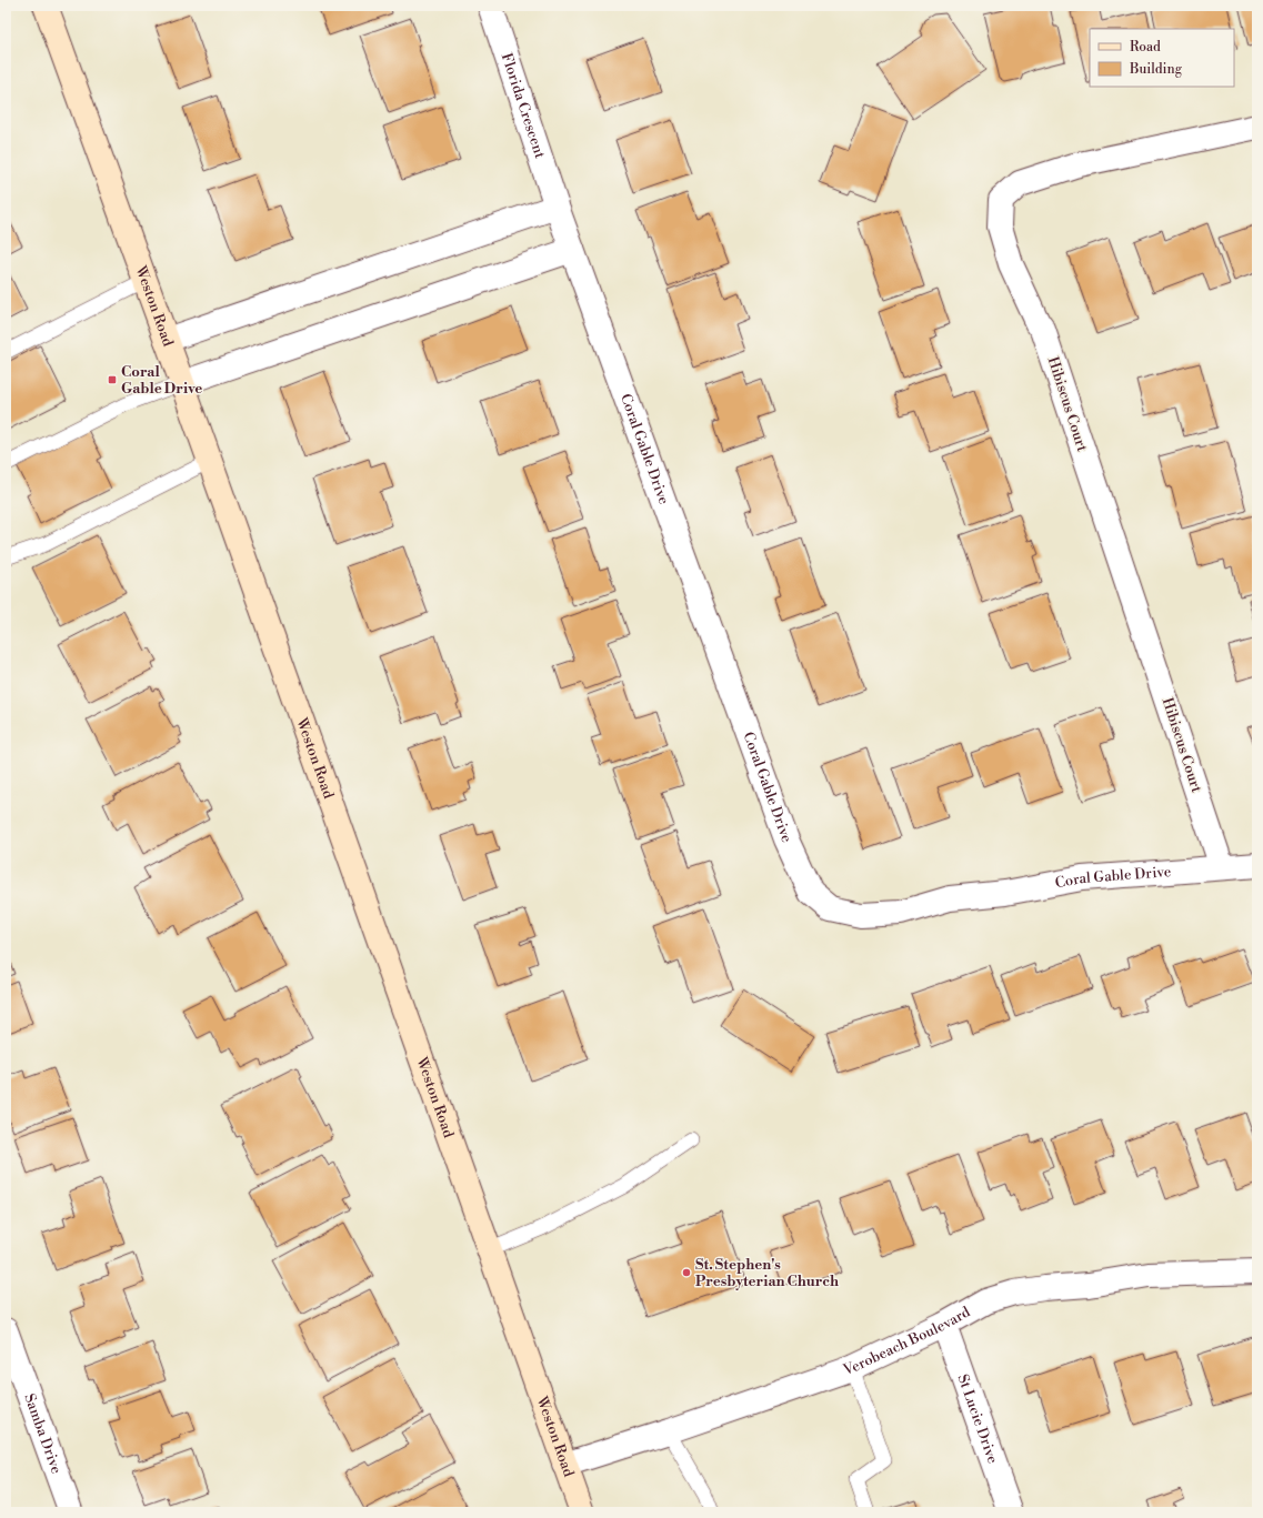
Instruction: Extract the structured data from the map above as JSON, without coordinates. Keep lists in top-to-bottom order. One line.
{"streets":{"main road":["Weston Road"],"street":["Florida Crescent","Hibiscus Court","Coral Gable Drive","Verobeach Boulevard","St Lucie Drive","Samba Drive"]},"crossings":[["Florida Crescent","Coral Gable Drive"],["Weston Road","Verobeach Boulevard"],["Hibiscus Court","Coral Gable Drive"],["Verobeach Boulevard","St Lucie Drive"]],"places":{"transit":["Coral Gable Drive"],"other":["St. Stephen's Presbyterian Church"]},"legend":["Road","Building"]}
